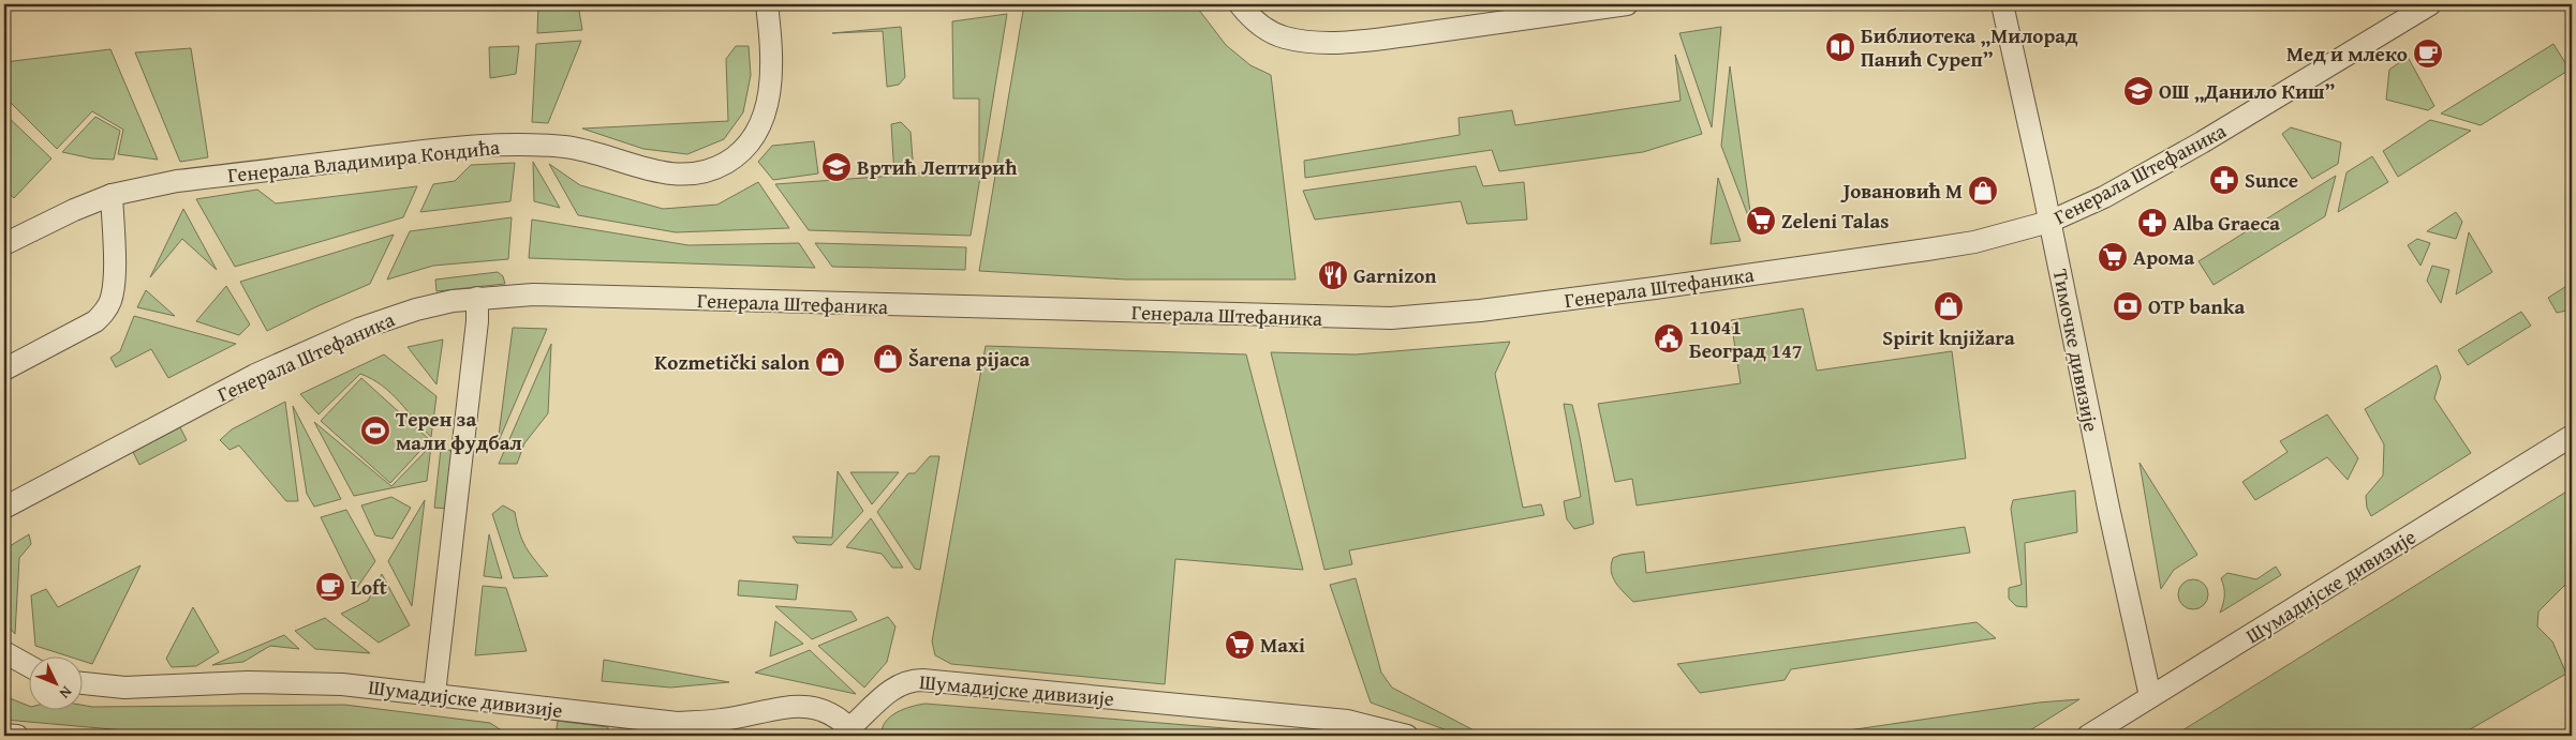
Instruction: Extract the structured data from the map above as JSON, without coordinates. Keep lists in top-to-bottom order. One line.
{"streets":{"street":["Генерала Владимира Кондића","Генерала Штефаника","Тимочке дивизије","Шумадијске дивизије"]},"crossings":[["Генерала Штефаника","Тимочке дивизије"],["Тимочке дивизије","Шумадијске дивизије"]],"places":{"library":["Библиотека „Милорад Панић Суреп”"],"cafe":["Мед и млеко","Loft"],"school or university":["ОШ „Данило Киш”","Вртић Лептирић"],"pharmacy":["Sunce","Alba Graeca"],"shop":["Јовановић М","Spirit knjižara","Šarena pijaca","Kozmetički salon"],"supermarket":["Zeleni Talas","Арома","Maxi"],"restaurant":["Garnizon"],"bank":["OTP banka"],"public building":["11041 Београд 147"],"sports":["Терен за мали фудбал"]},"north":"bottom right"}
